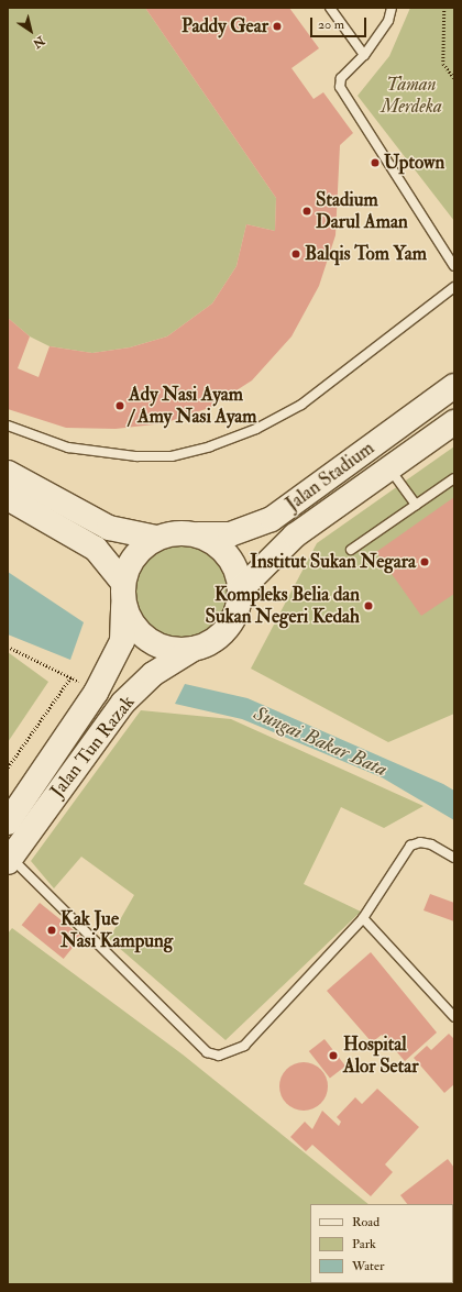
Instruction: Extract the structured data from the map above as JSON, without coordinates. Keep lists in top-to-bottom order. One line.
{"streets":{"main road":["Jalan Stadium","Jalan Tun Razak"]},"crossings":[["Jalan Stadium","Jalan Tun Razak"]],"water":["Sungai Bakar Bata"],"parks":["Taman Merdeka"],"places":["Paddy Gear","Uptown","Stadium Darul Aman","Balqis Tom Yam","Ady Nasi Ayam / Amy Nasi Ayam","Institut Sukan Negara","Kompleks Belia dan Sukan Negeri Kedah","Kak Jue Nasi Kampung","Hospital Alor Setar"],"legend":["Road","Park","Water"],"scale_bar":"20 m","north":"bottom right"}
